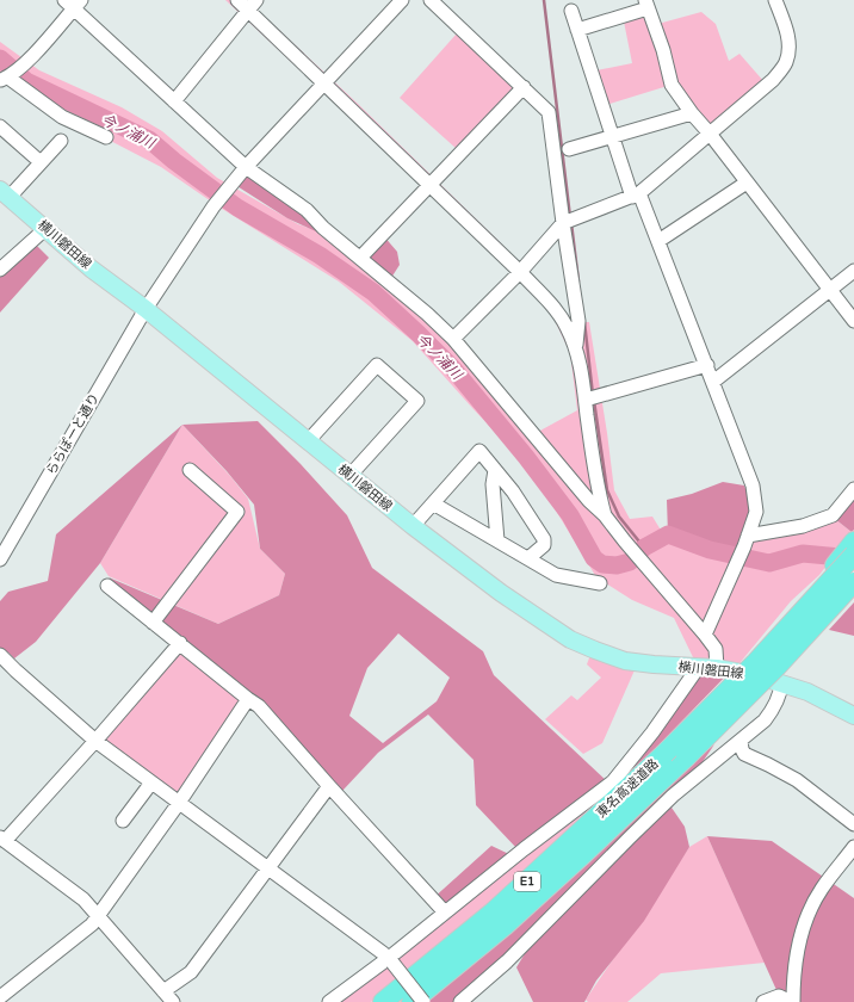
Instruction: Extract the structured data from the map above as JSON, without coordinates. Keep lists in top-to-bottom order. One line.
{"streets":{"highway":["東名高速道路","E1"],"main road":["横川磐田線"],"street":["ららぽーと通り"]},"crossings":[["横川磐田線","ららぽーと通り"]],"water":["今ノ浦川"]}
